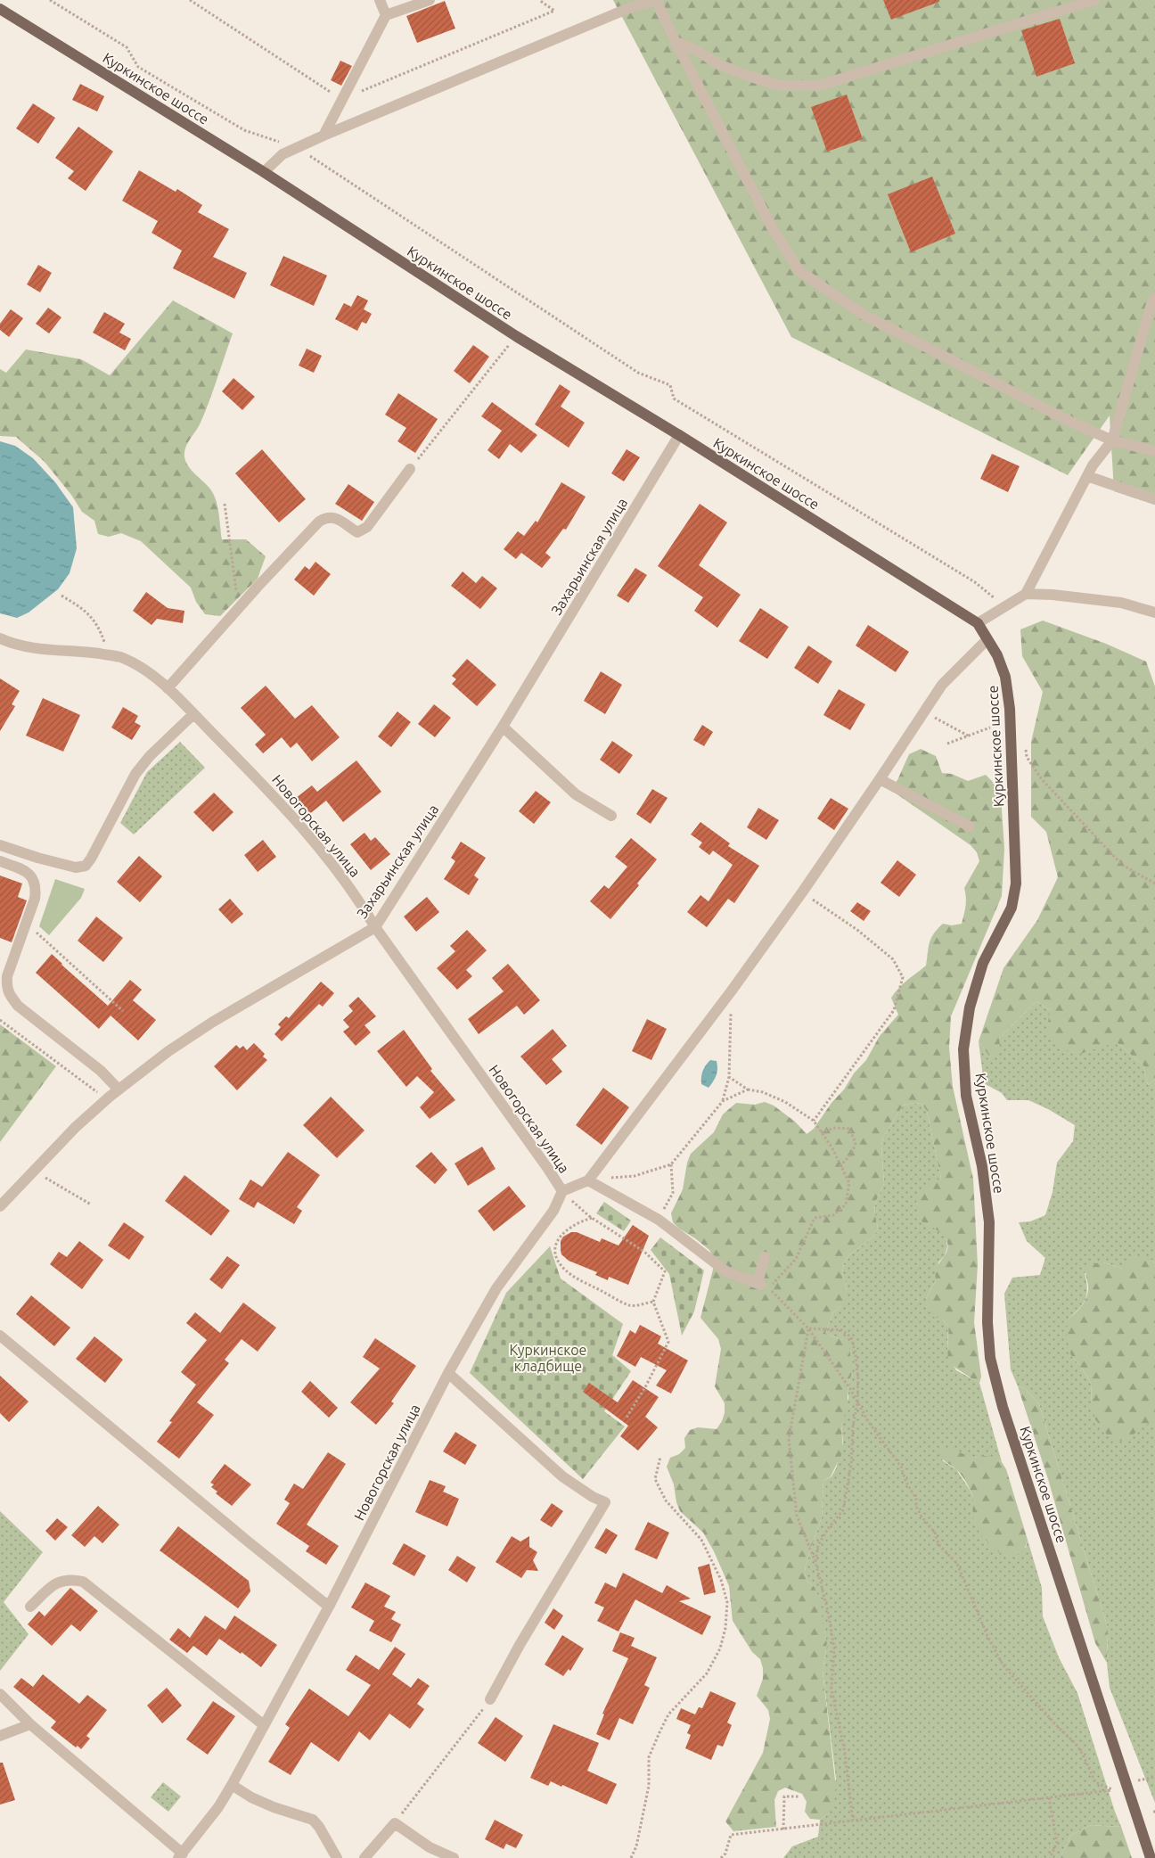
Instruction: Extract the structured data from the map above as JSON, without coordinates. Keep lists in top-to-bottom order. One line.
{"streets":{"main road":["Куркинское шоссе"],"street":["Захарьинская улица","Новогорская улица"]},"crossings":[["Куркинское шоссе","Захарьинская улица"],["Захарьинская улица","Новогорская улица"]],"parks":["Куркинское кладбище"]}
